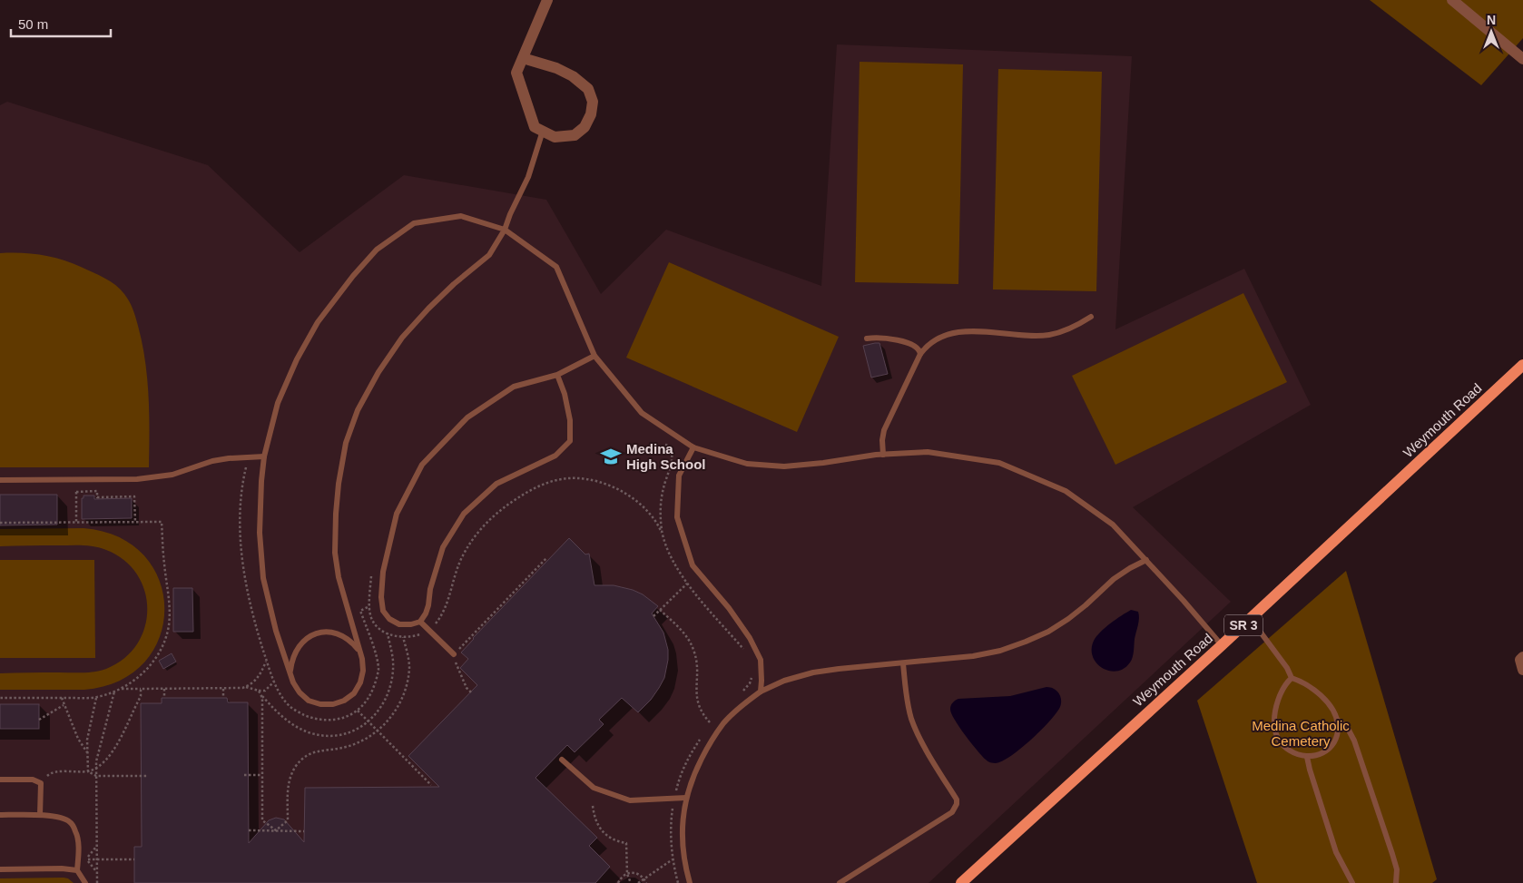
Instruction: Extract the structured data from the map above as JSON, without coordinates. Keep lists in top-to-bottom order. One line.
{"streets":{"main road":["Weymouth Road","SR 3"]},"parks":["Medina Catholic Cemetery"],"places":{"school or university":["Medina High School"]},"scale_bar":"50 m","north":"top"}
